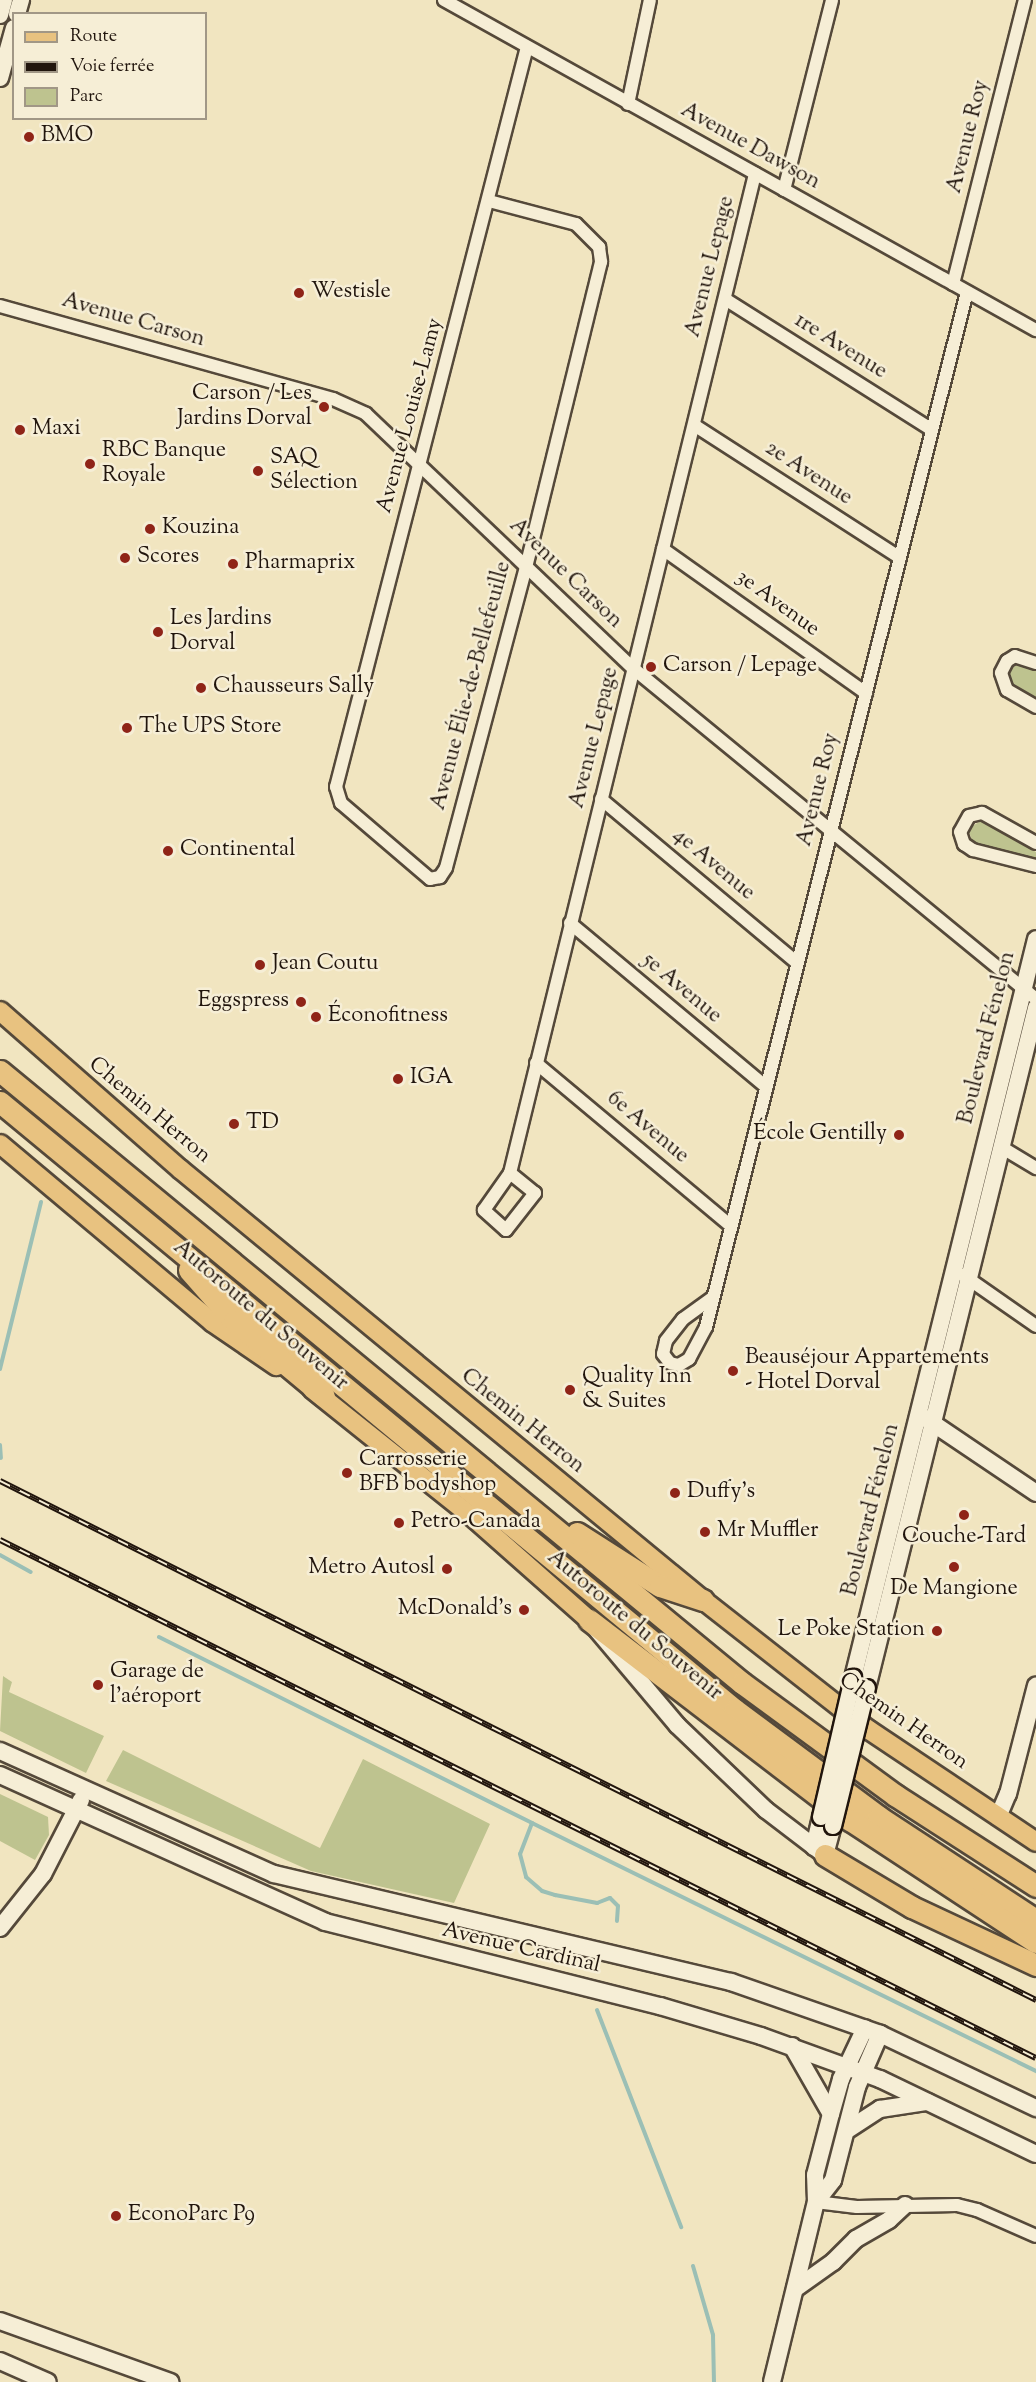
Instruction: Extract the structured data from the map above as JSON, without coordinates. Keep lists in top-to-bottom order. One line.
{"streets":{"highway":["Autoroute du Souvenir"],"main road":["Chemin Herron"],"street":["Avenue Roy","Avenue Dawson","Avenue Lepage","Avenue Carson","1re Avenue","Avenue Louise-Lamy","2e Avenue","3e Avenue","Avenue Élie-de-Bellefeuille","4e Avenue","5e Avenue","Boulevard Fénelon","6e Avenue","Avenue Cardinal"]},"crossings":[["Avenue Roy","Avenue Dawson"],["Avenue Roy","Avenue Carson"],["Avenue Roy","1re Avenue"],["Avenue Roy","2e Avenue"],["Avenue Roy","3e Avenue"],["Avenue Roy","4e Avenue"],["Avenue Roy","5e Avenue"],["Avenue Roy","6e Avenue"],["Avenue Dawson","Avenue Lepage"],["Avenue Dawson","Avenue Louise-Lamy"],["Avenue Lepage","Avenue Carson"],["Avenue Lepage","1re Avenue"],["Avenue Lepage","2e Avenue"],["Avenue Lepage","3e Avenue"],["Avenue Lepage","4e Avenue"],["Avenue Lepage","5e Avenue"],["Avenue Lepage","6e Avenue"],["Avenue Carson","Avenue Louise-Lamy"],["Avenue Carson","Avenue Élie-de-Bellefeuille"],["Avenue Carson","Boulevard Fénelon"],["Avenue Louise-Lamy","Avenue Élie-de-Bellefeuille"]],"places":["BMO","Westisle","Carson / Les Jardins Dorval","Maxi","RBC Banque Royale","SAQ Sélection","Kouzina","Scores","Pharmaprix","Les Jardins Dorval","Carson / Lepage","Chausseurs Sally","The UPS Store","Continental","Jean Coutu","Eggspress","Éconofitness","IGA","TD","École Gentilly","Beauséjour Appartements - Hotel Dorval","Quality Inn & Suites","Carrosserie BFB bodyshop","Duffy's","Couche-Tard","Petro-Canada","Mr Muffler","De Mangione","Metro Autosl","McDonald's","Le Poke Station","Garage de l'aéroport","EconoParc P9"],"legend":["Route","Voie ferrée","Parc"]}
